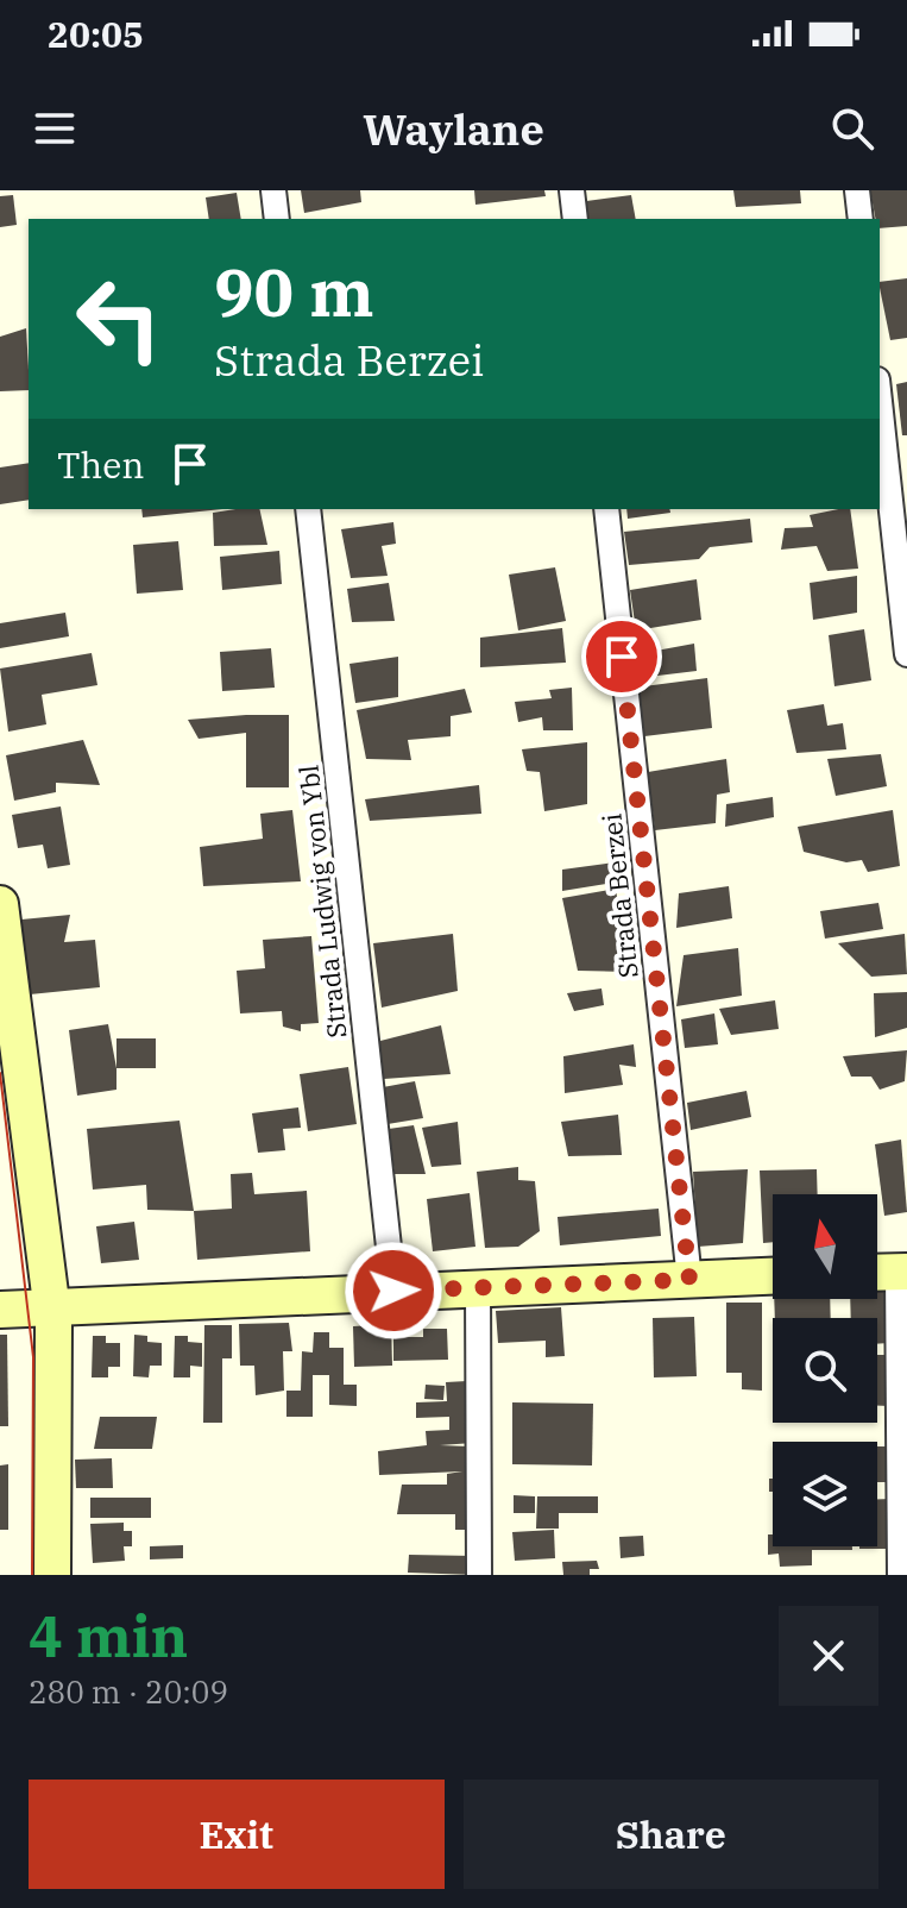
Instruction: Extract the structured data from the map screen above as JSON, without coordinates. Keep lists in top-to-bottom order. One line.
{"streets":{"street":["Strada Berzei","Strada Ludwig von Ybl"]},"north":"top","page":{"status":"20:05","header":"Waylane","turn":["90 m","Strada Berzei"],"then":"Then","heading":["4 min","280 m · 20:09"],"buttons":["Exit","Share"]}}
